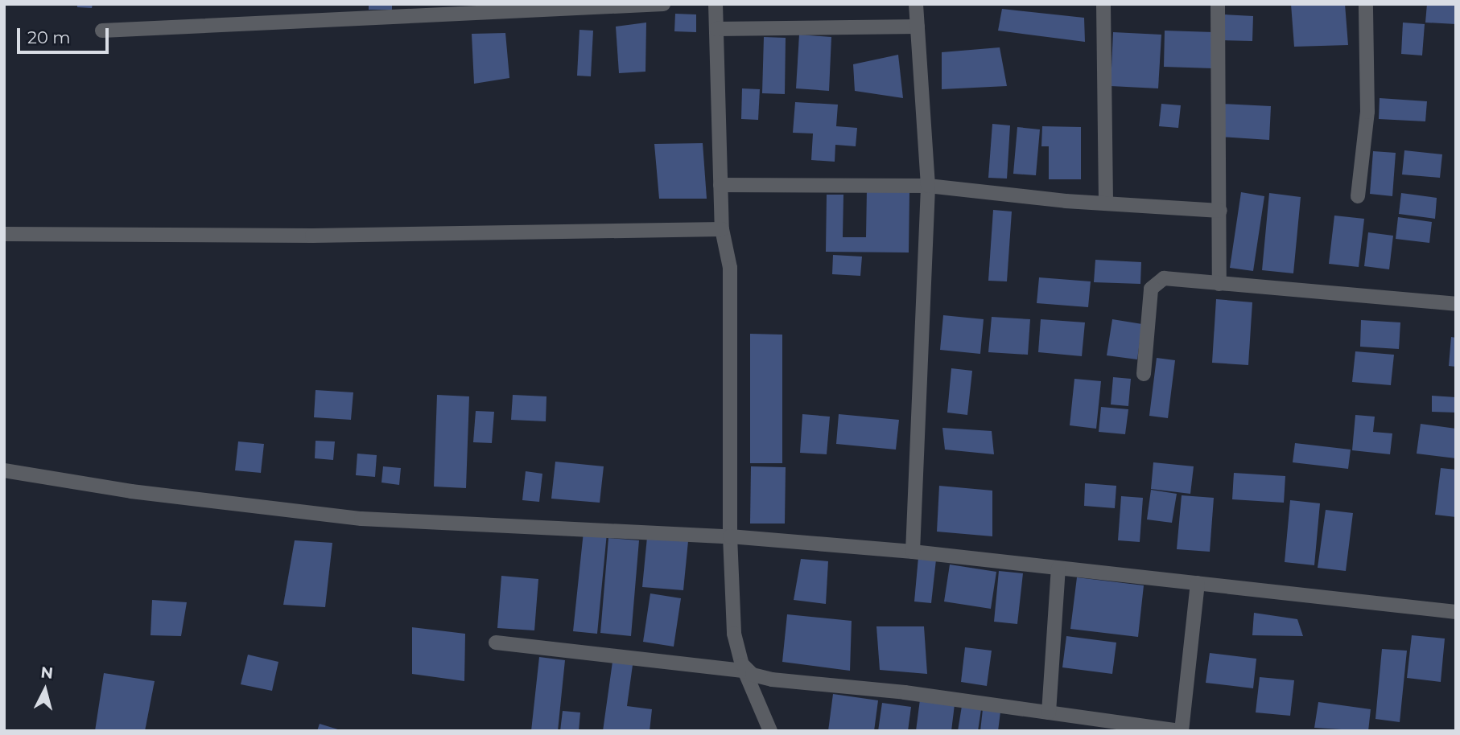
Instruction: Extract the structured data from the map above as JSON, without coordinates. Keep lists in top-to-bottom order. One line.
{"scale_bar":"20 m","north":"top"}
